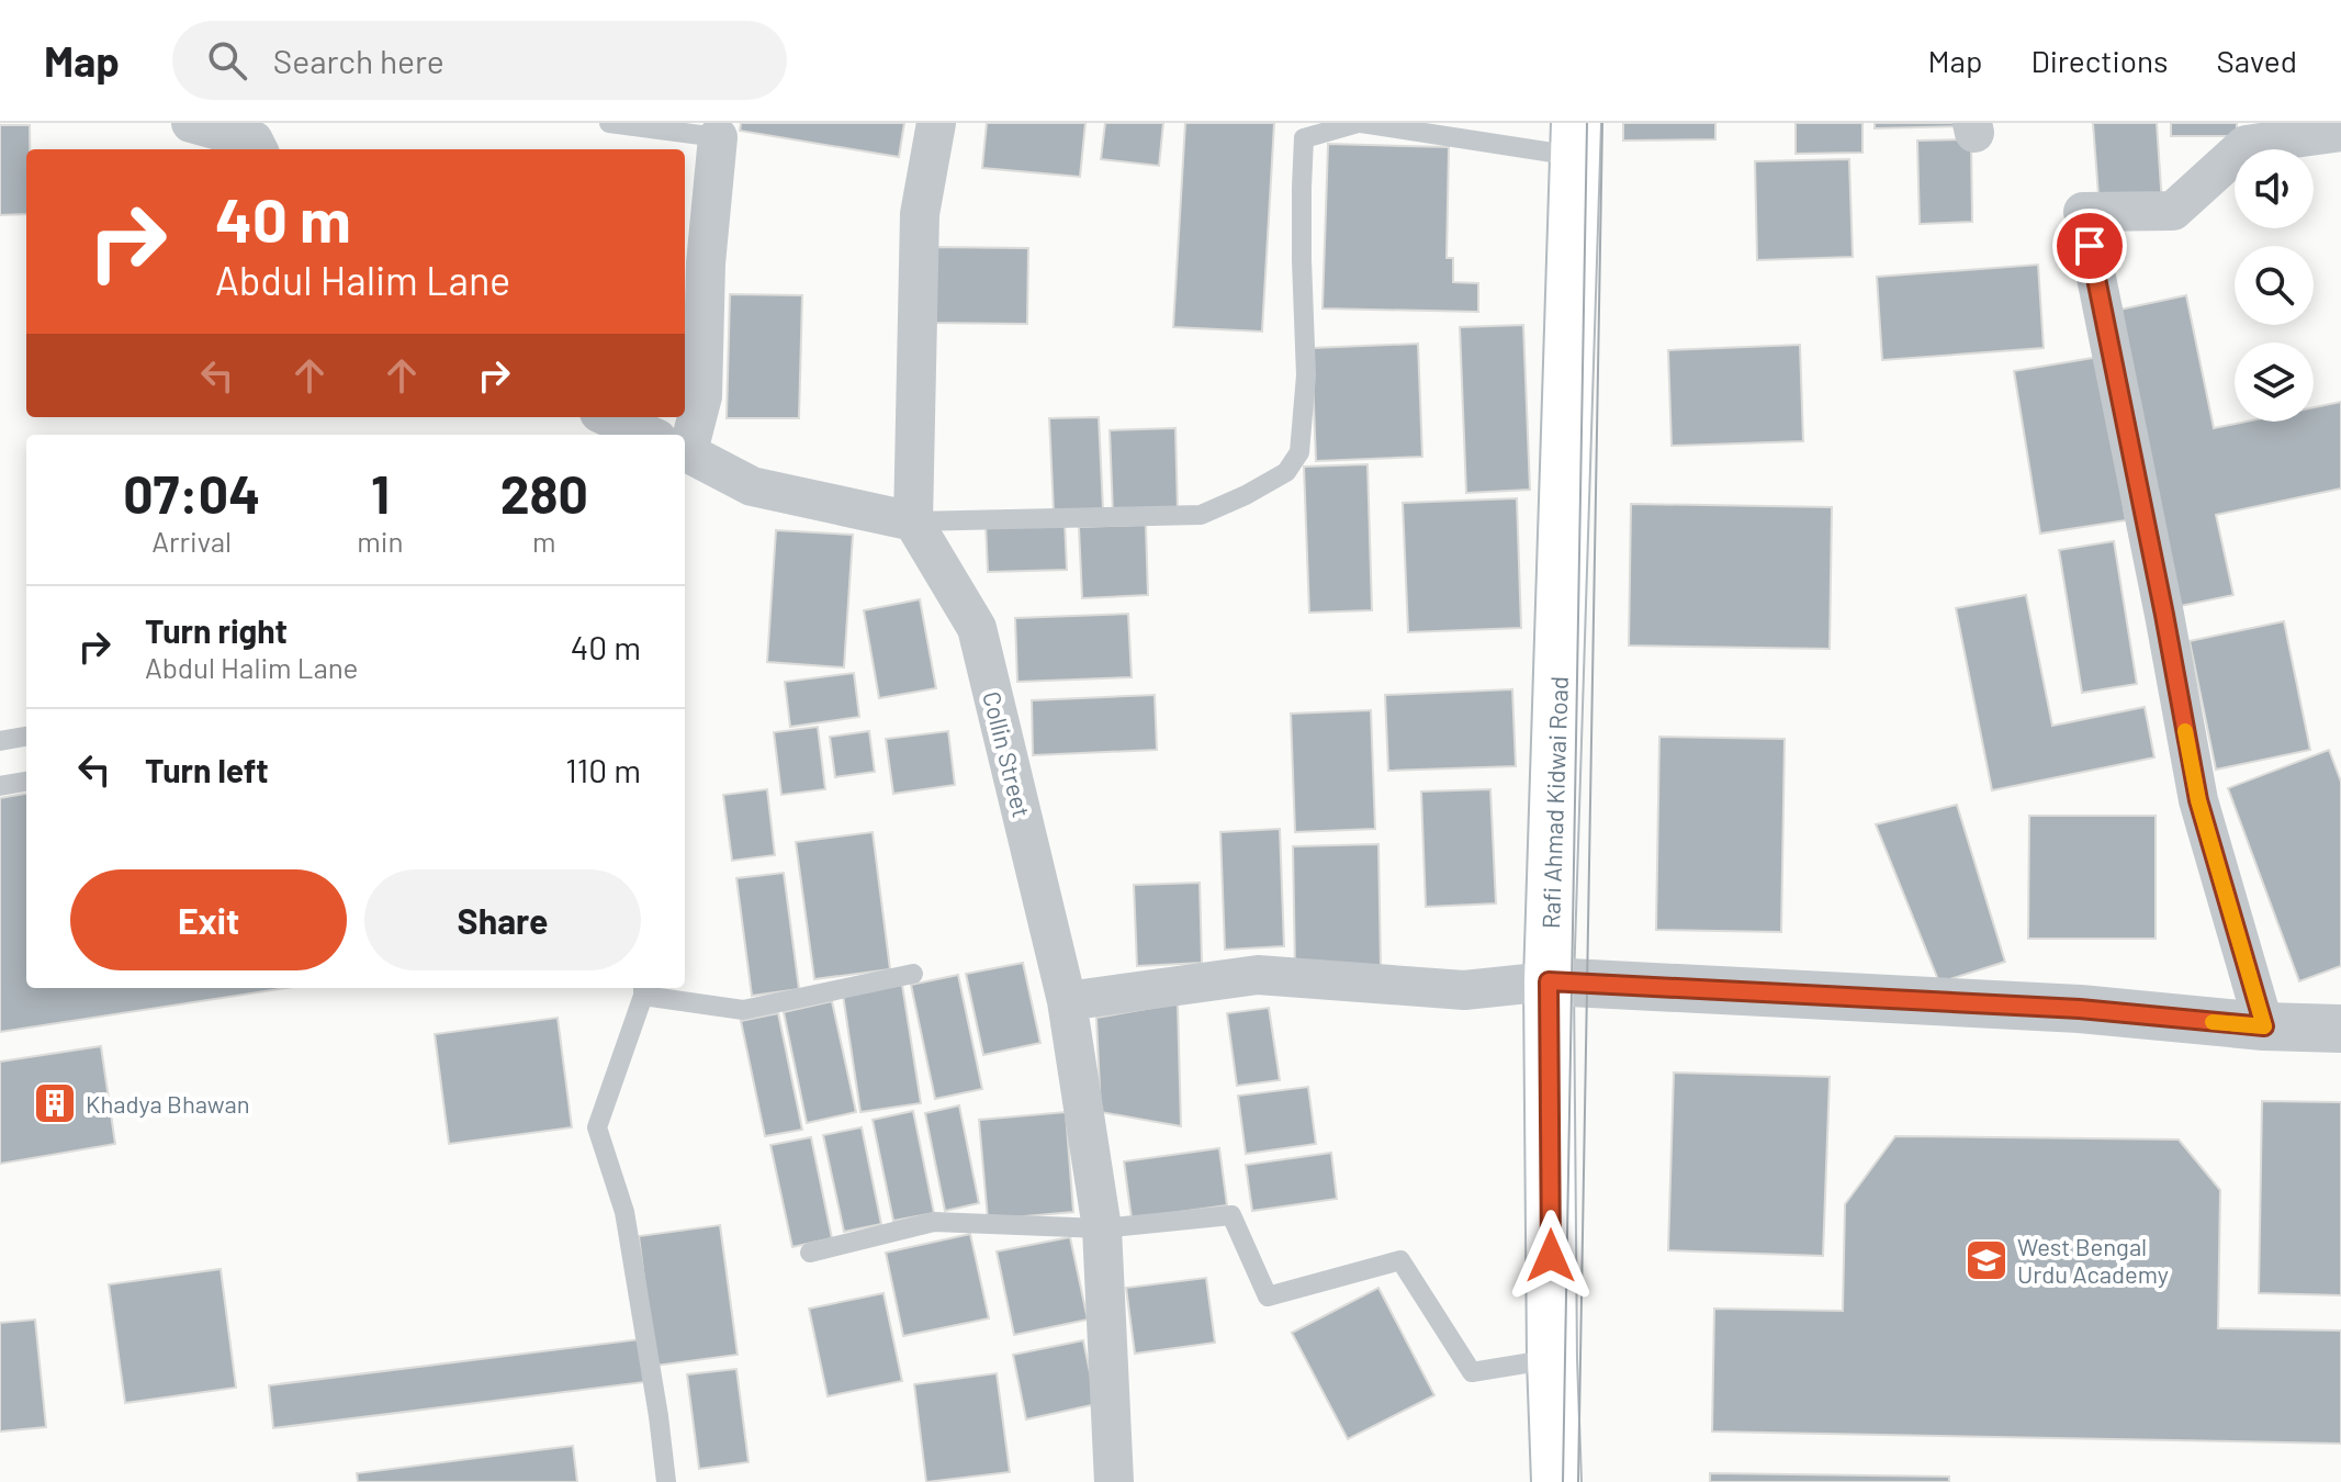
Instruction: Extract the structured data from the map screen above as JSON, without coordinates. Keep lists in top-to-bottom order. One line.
{"streets":{"main road":["Rafi Ahmad Kidwai Road"],"street":["Collin Street"]},"places":{"building":["Khadya Bhawan"],"school or university":["West Bengal Urdu Academy"]},"page":{"header":"Map","search":"Search here","nav":["Map","Directions","Saved"],"turn":["40 m","Abdul Halim Lane"],"eta":["07:04","Arrival","1","min","280","m"],"list":[{"name":"Turn right","note":"Abdul Halim Lane","value":"40 m"},{"name":"Turn left","value":"110 m"}],"buttons":["Exit","Share"]}}
